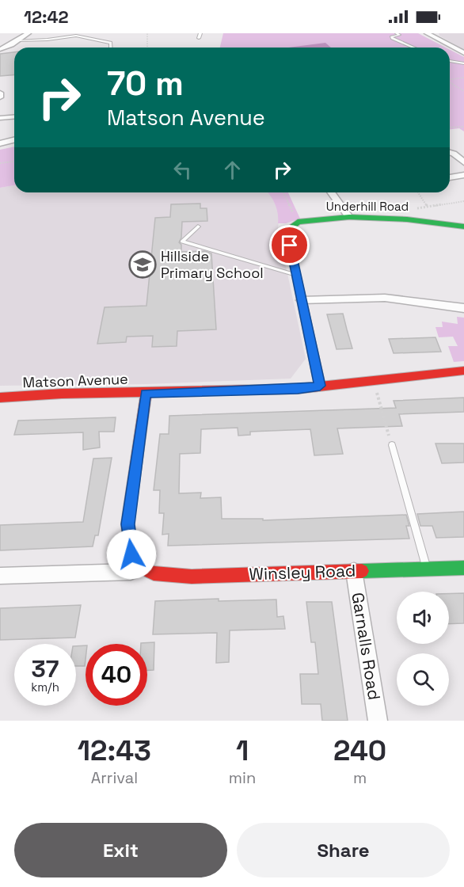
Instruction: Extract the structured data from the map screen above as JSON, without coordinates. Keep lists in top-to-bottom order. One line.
{"streets":{"street":["Underhill Road","Matson Avenue","Winsley Road","Garnalls Road"]},"crossings":[["Winsley Road","Garnalls Road"]],"places":{"school or university":["Hillside Primary School"]},"page":{"status":"12:42","turn":["70 m","Matson Avenue"],"speed":"37 km/h","limit":"40","eta":["12:43","Arrival","1","min","240","m"],"buttons":["Exit","Share"]}}
